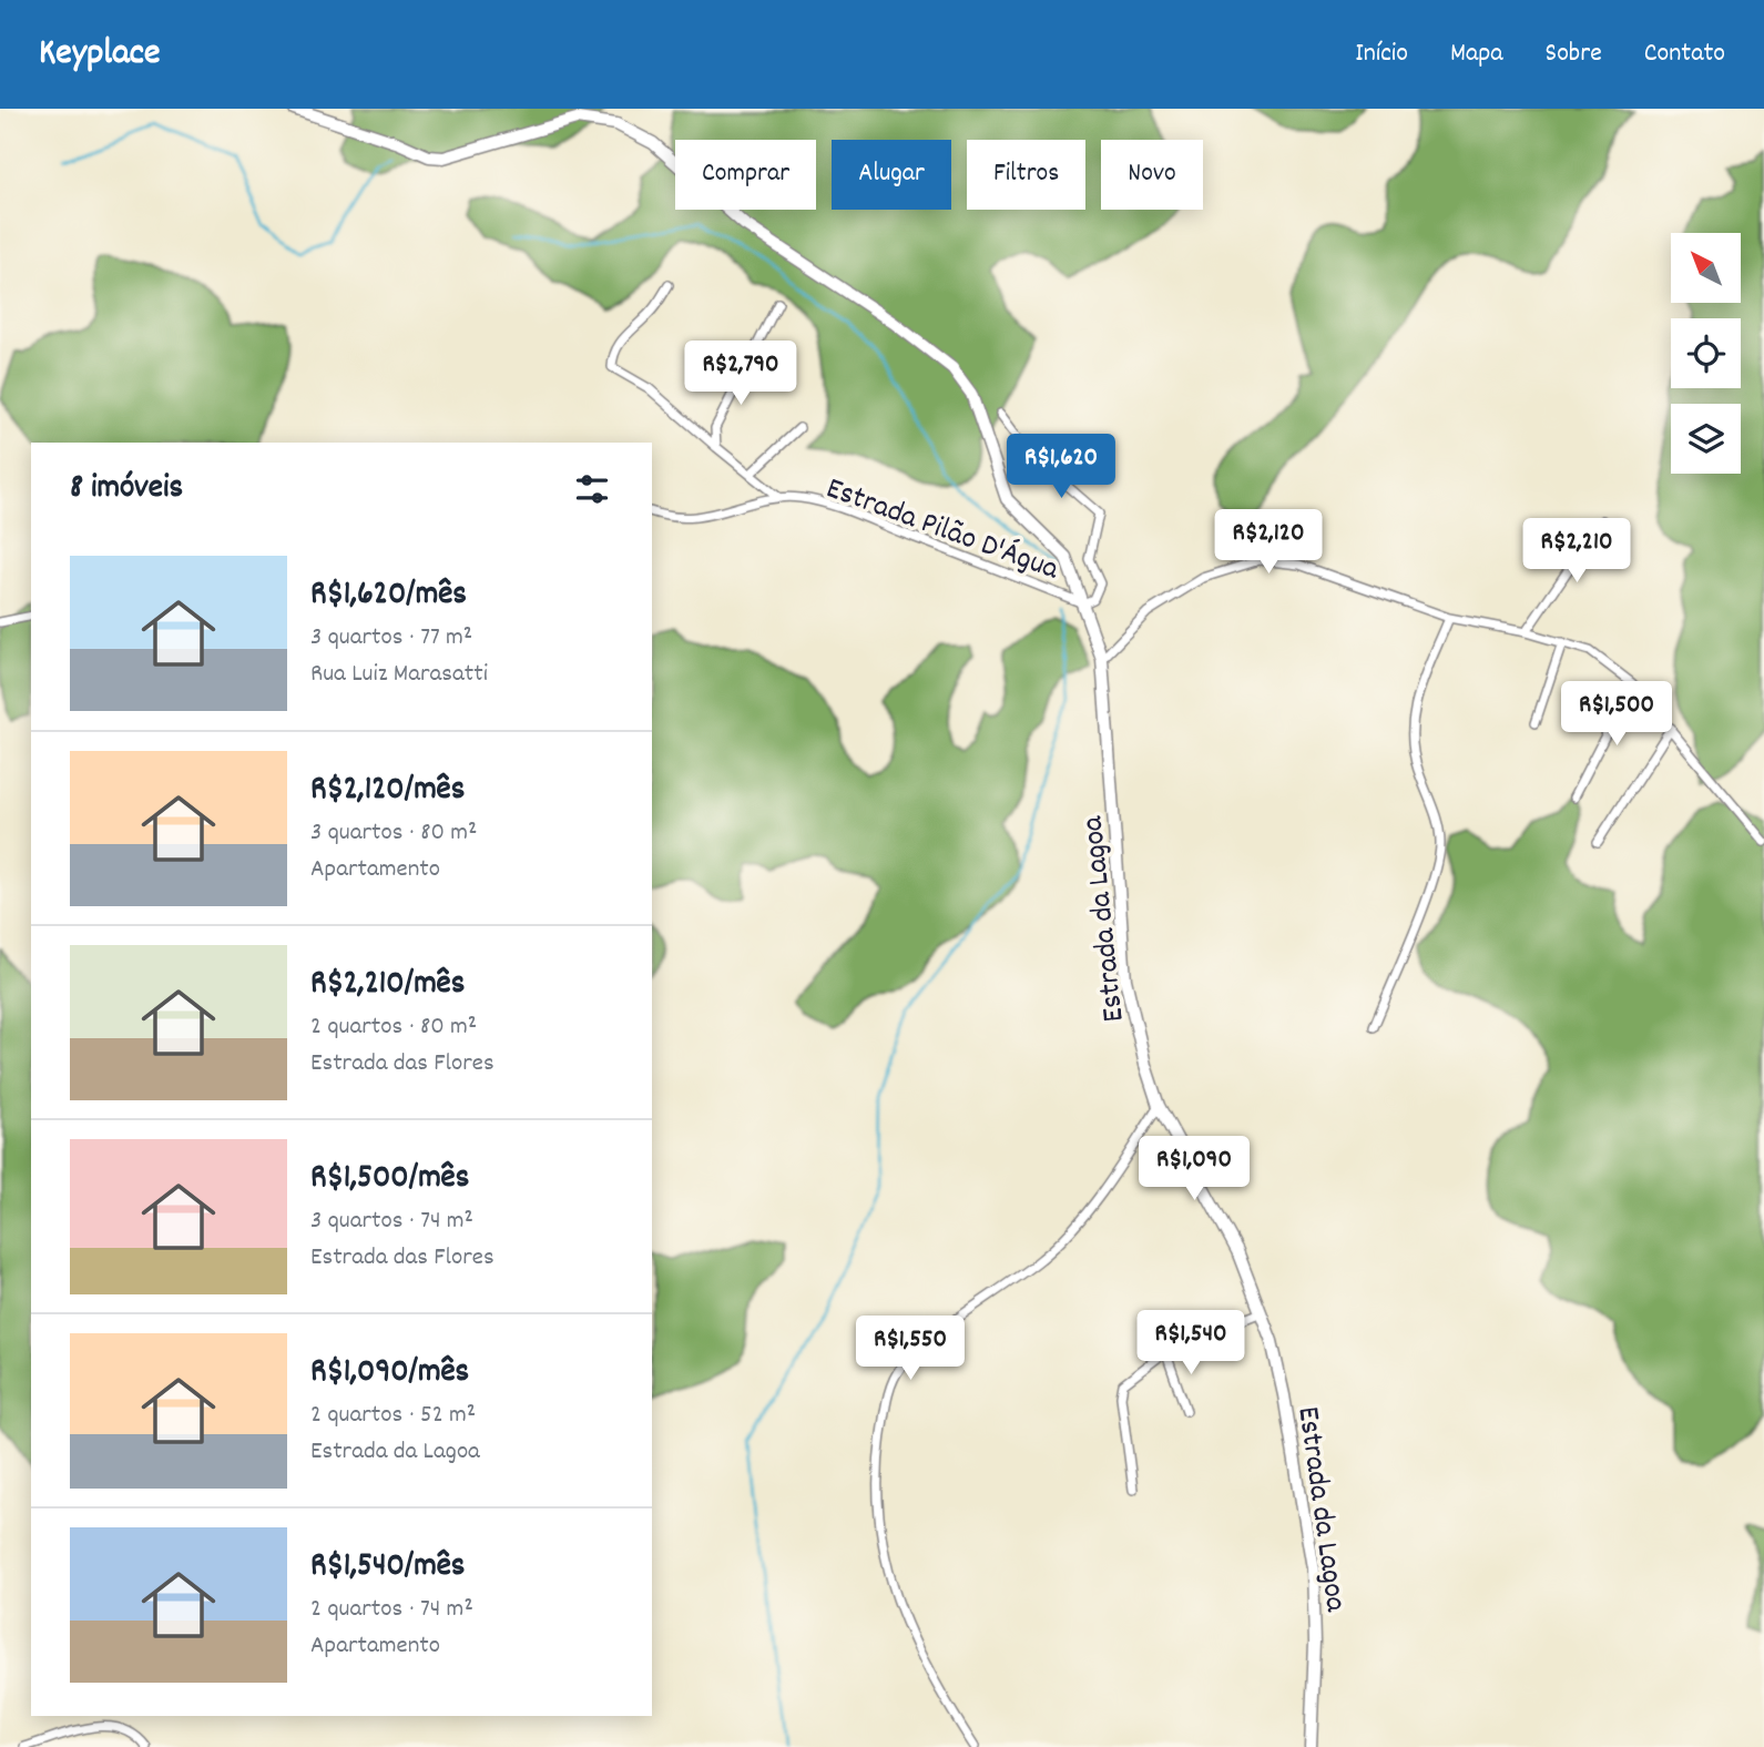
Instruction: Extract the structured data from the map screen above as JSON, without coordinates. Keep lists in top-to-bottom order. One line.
{"streets":{"street":["Estrada Pilão D'Água","Estrada da Lagoa"]},"crossings":[["Estrada Pilão D'Água","Estrada da Lagoa"]],"north":"top left","page":{"header":"Keyplace","nav":["Início","Mapa","Sobre","Contato"],"chip":["Comprar","Alugar","Filtros","Novo"],"price":["R$2,790","R$1,620","R$2,120","R$2,210","R$1,500","R$1,090","R$1,540","R$1,550"],"heading":"8 imóveis","list":[{"name":"R$1,620/mês","note":"3 quartos · 77 m² · Rua Luiz Marasatti"},{"name":"R$2,120/mês","note":"3 quartos · 80 m² · Apartamento"},{"name":"R$2,210/mês","note":"2 quartos · 80 m² · Estrada das Flores"},{"name":"R$1,500/mês","note":"3 quartos · 74 m² · Estrada das Flores"},{"name":"R$1,090/mês","note":"2 quartos · 52 m² · Estrada da Lagoa"},{"name":"R$1,540/mês","note":"2 quartos · 74 m² · Apartamento"}]}}
